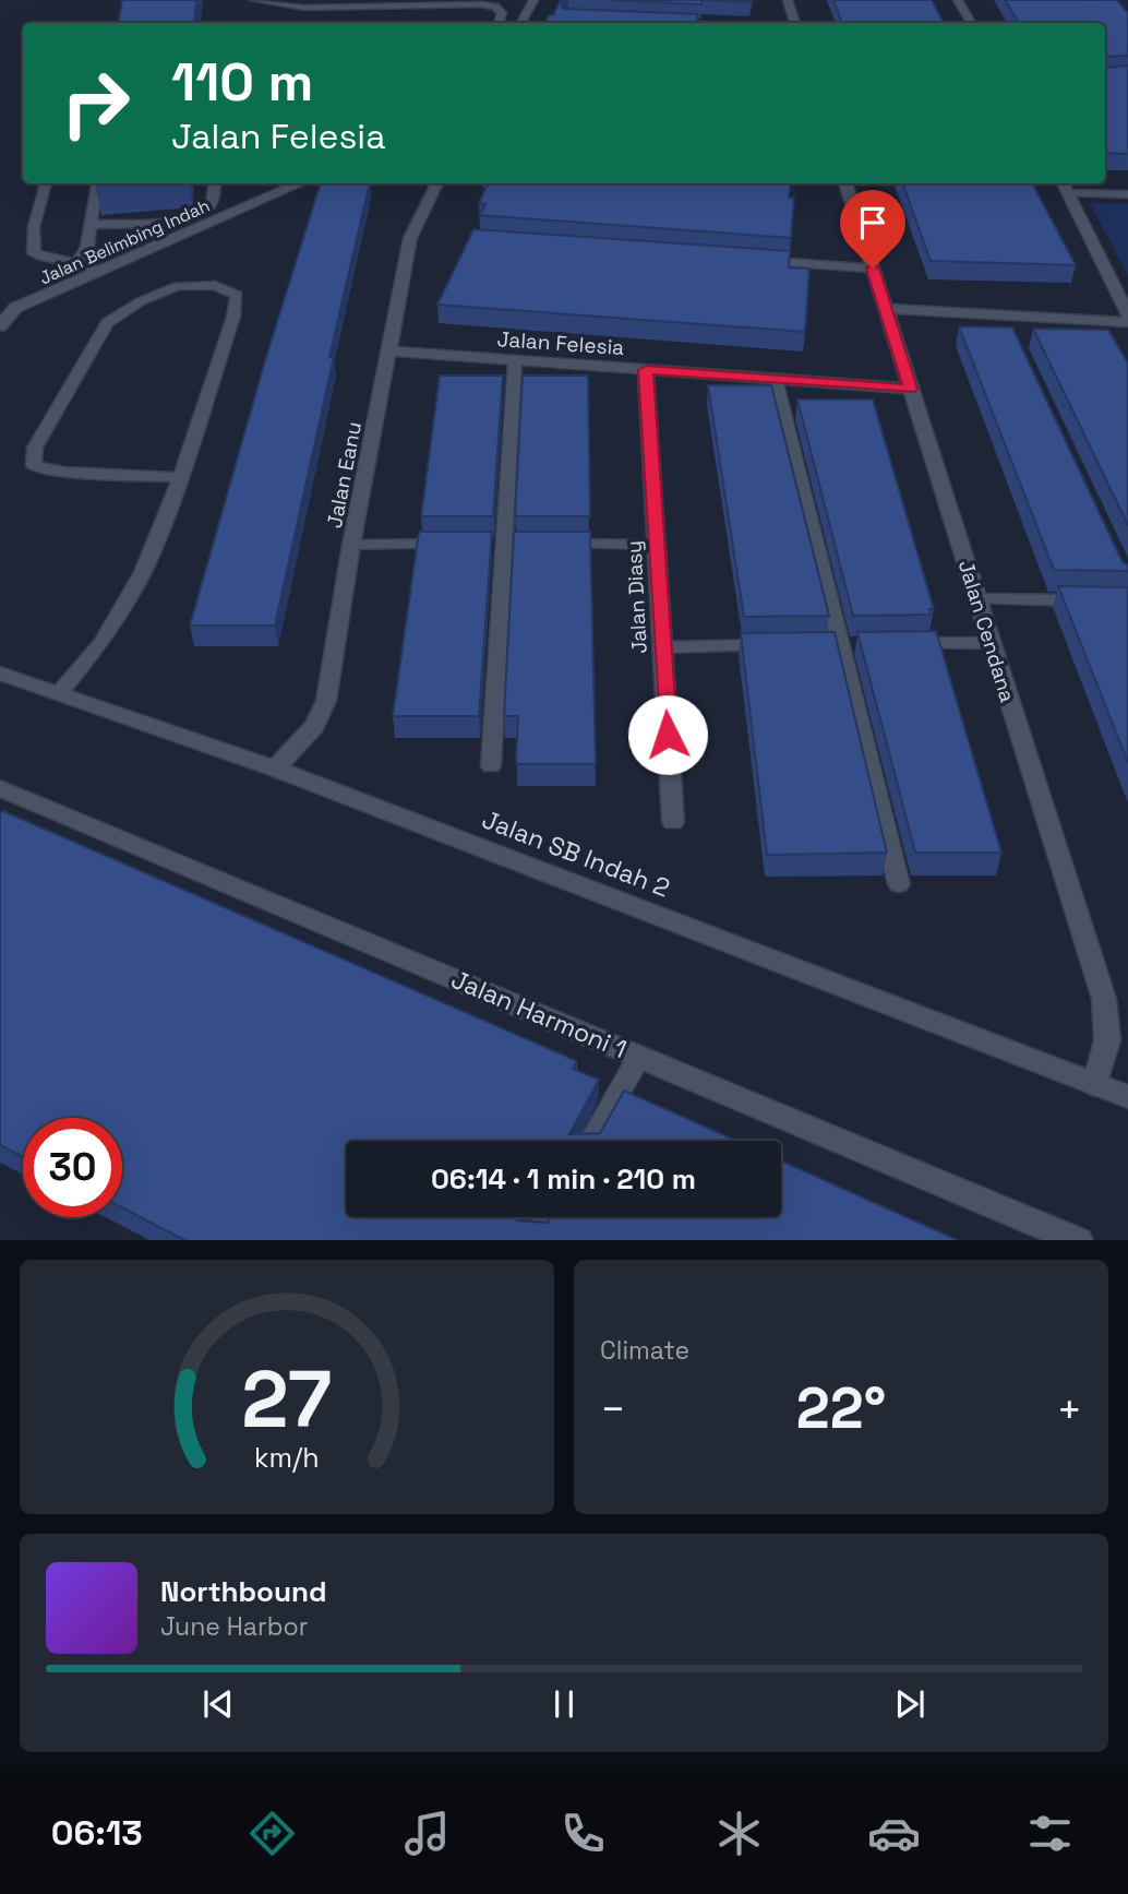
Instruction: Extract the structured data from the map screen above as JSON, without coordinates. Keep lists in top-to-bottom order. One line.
{"streets":{"street":["Jalan Belimbing Indah","Jalan Felesia","Jalan Eanu","Jalan Diasy","Jalan Cendana","Jalan SB Indah 2","Jalan Harmoni 1"]},"crossings":[["Jalan Felesia","Jalan Eanu"],["Jalan Felesia","Jalan Diasy"],["Jalan Felesia","Jalan Cendana"],["Jalan Eanu","Jalan SB Indah 2"],["Jalan Cendana","Jalan SB Indah 2"]],"page":{"turn":["110 m","Jalan Felesia"],"limit":"30","trip":"06:14 · 1 min · 210 m","tile":"Climate","heat":["−","22°","+"],"song":["Northbound","June Harbor"],"tabs":"06:13","gauge":["27","km/h"]}}
